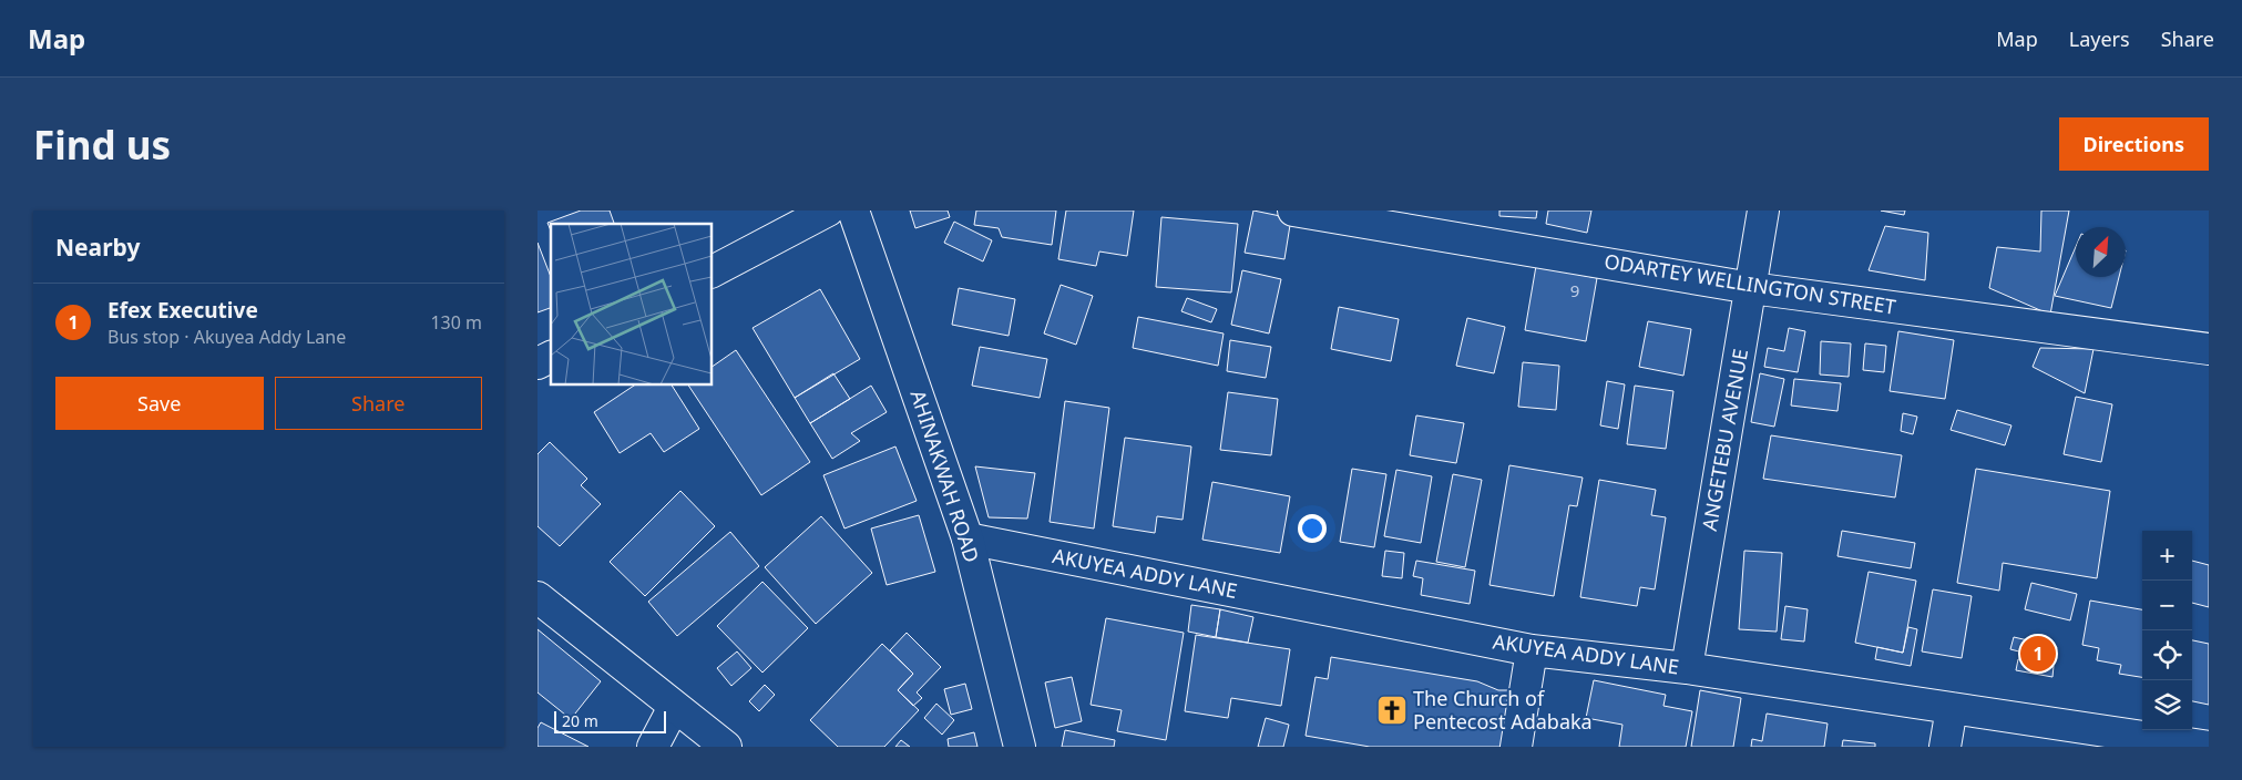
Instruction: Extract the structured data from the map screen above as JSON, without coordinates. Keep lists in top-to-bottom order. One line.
{"streets":{"street":["ODARTEY WELLINGTON STREET","ANGETEBU AVENUE","AHINAKWAH ROAD","AKUYEA ADDY LANE"]},"crossings":[["ODARTEY WELLINGTON STREET","ANGETEBU AVENUE"],["ANGETEBU AVENUE","AKUYEA ADDY LANE"],["AHINAKWAH ROAD","AKUYEA ADDY LANE"]],"places":{"church":["The Church of Pentecost Adabaka"]},"house_numbers":["9"],"scale_bar":"20 m","north":"top right","page":{"header":"Map","nav":["Map","Layers","Share"],"buttons":["Directions",["Save","Share"]],"title":"Find us","heading":"Nearby","list":[{"mark":"1","name":"Efex Executive","note":"Bus stop · Akuyea Addy Lane","value":"130 m"}],"map_buttons":["+","−"],"pins":"1","scale":"20 m"}}
